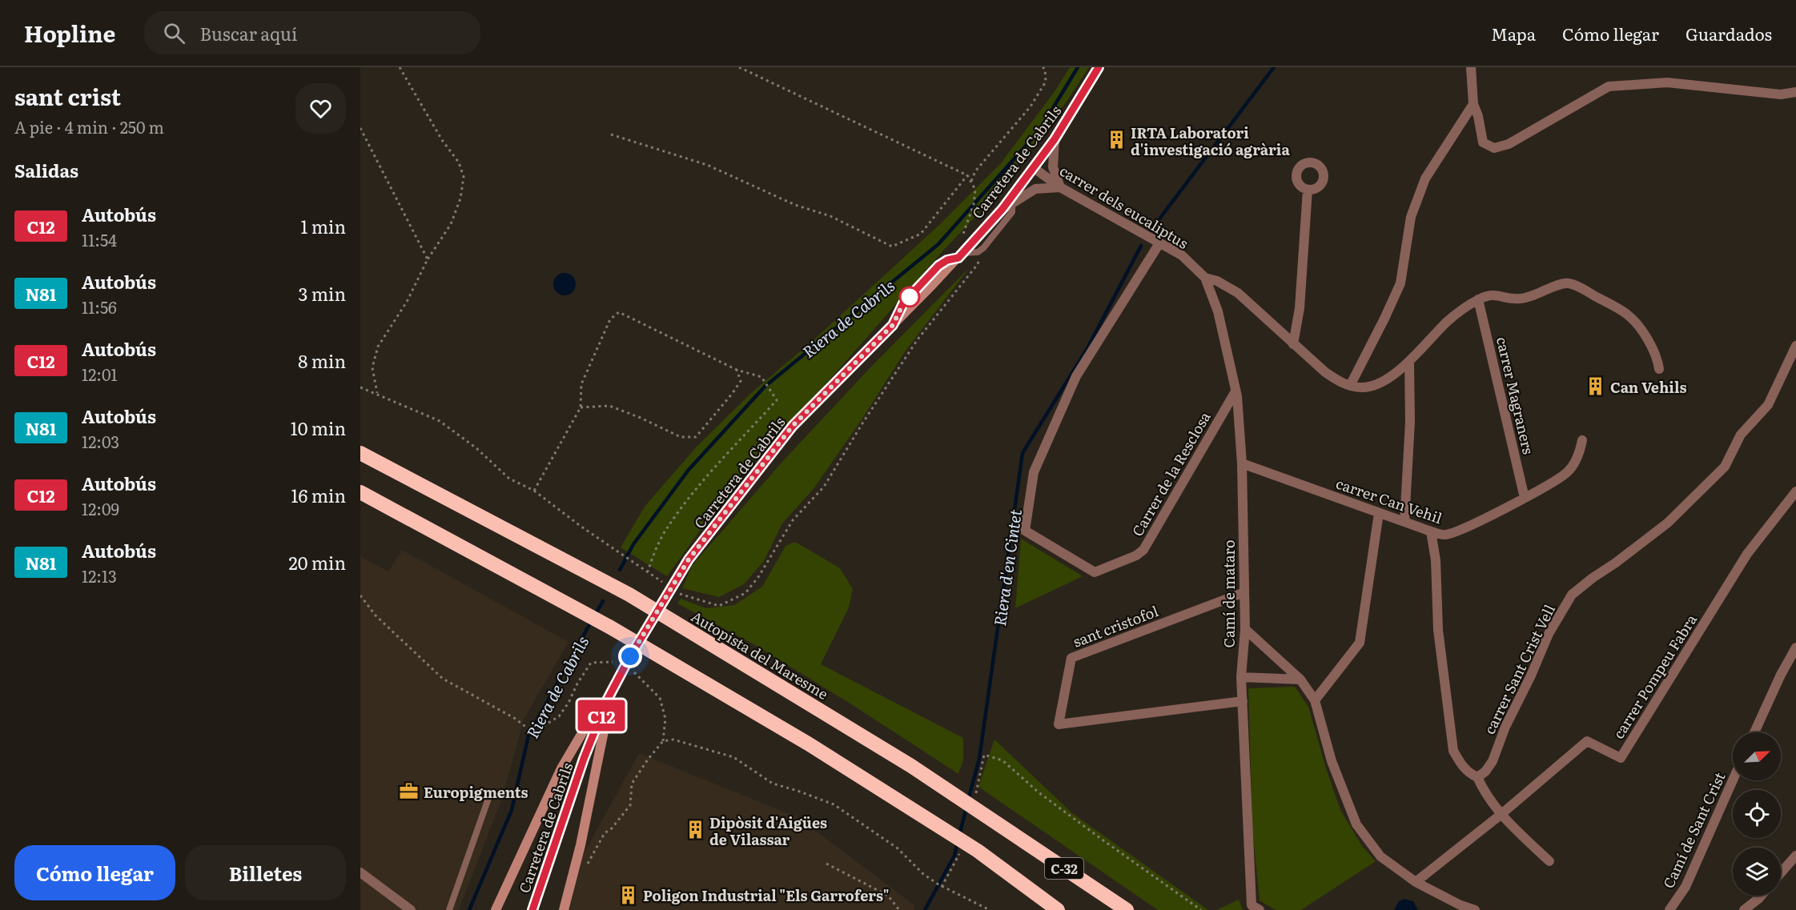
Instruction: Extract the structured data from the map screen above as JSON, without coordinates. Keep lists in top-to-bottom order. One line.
{"streets":{"highway":["Autopista del Maresme","C-32"],"street":["Carretera de Cabrils","carrer dels eucaliptus","carrer Magraners","Carrer de la Resclosa","carrer Can Vehil","Camí de mataro","sant cristofol","carrer Sant Crist Vell","carrer Pompeu Fabra","Camí de Sant Crist"]},"crossings":[["Carretera de Cabrils","carrer dels eucaliptus"],["carrer dels eucaliptus","Carrer de la Resclosa"],["carrer dels eucaliptus","Camí de mataro"],["carrer Magraners","carrer Can Vehil"],["Carrer de la Resclosa","Camí de mataro"],["carrer Can Vehil","Camí de mataro"],["Camí de mataro","sant cristofol"]],"water":["Riera de Cabrils","Riera d'en Cintet"],"places":{"building":["IRTA Laboratori d'investigació agrària","Can Vehils","Dipòsit d'Aigües de Vilassar","Poligon Industrial \"Els Garrofers\""],"office":["Europigments"]},"lines":["bus line C12"],"north":"top right","page":{"header":"Hopline","search":"Buscar aquí","nav":["Mapa","Cómo llegar","Guardados"],"heading":[["sant crist","A pie · 4 min · 250 m"],"Salidas"],"on_map":"C12","list":[{"mark":"C12","name":"Autobús","note":"11:54","value":"1 min"},{"mark":"N81","name":"Autobús","note":"11:56","value":"3 min"},{"mark":"C12","name":"Autobús","note":"12:01","value":"8 min"},{"mark":"N81","name":"Autobús","note":"12:03","value":"10 min"},{"mark":"C12","name":"Autobús","note":"12:09","value":"16 min"},{"mark":"N81","name":"Autobús","note":"12:13","value":"20 min"}],"buttons":["Cómo llegar","Billetes"]}}
